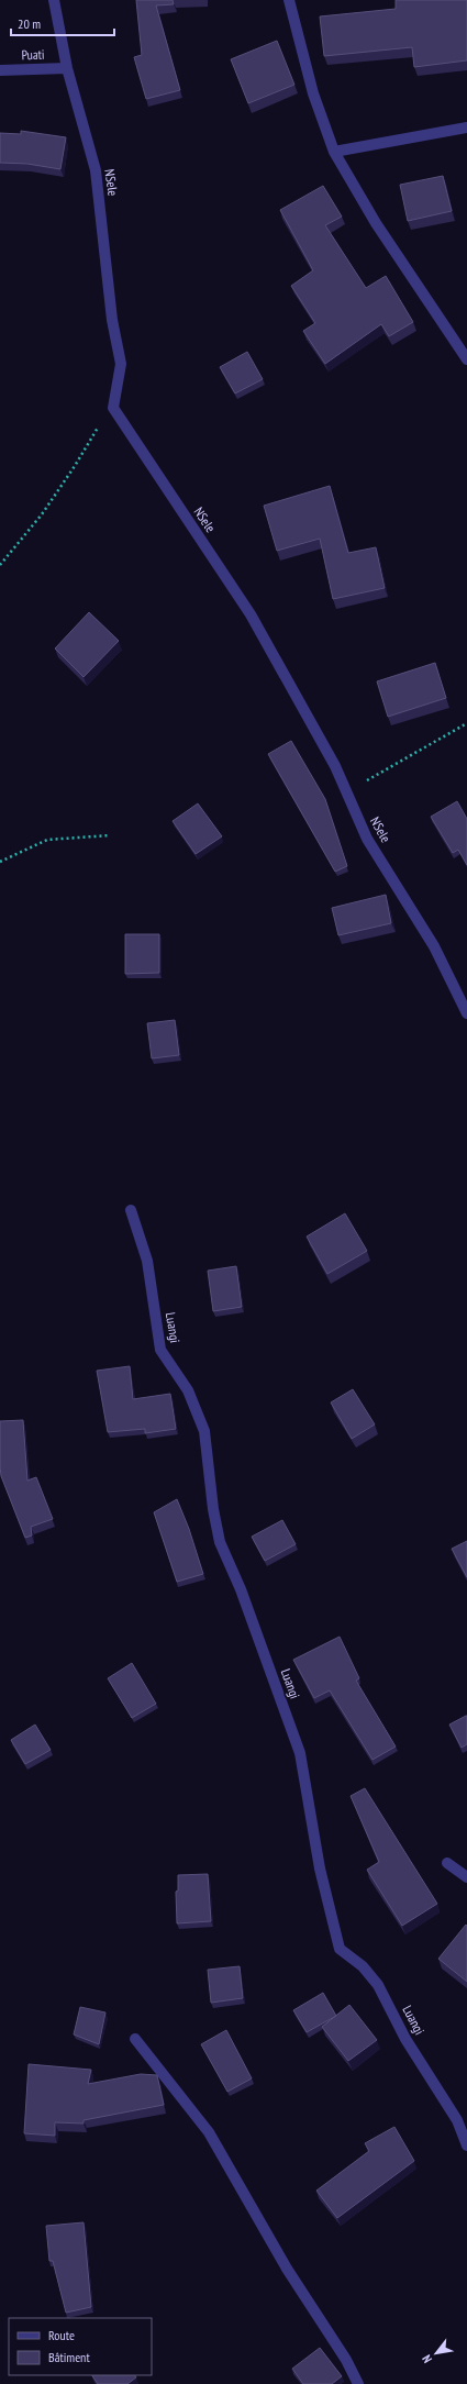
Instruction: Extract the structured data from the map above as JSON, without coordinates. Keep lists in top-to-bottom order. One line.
{"streets":{"street":["Puati","NSele","Luangi"]},"crossings":[["Puati","NSele"]],"legend":["Route","Bâtiment"],"scale_bar":"20 m","north":"bottom left"}
